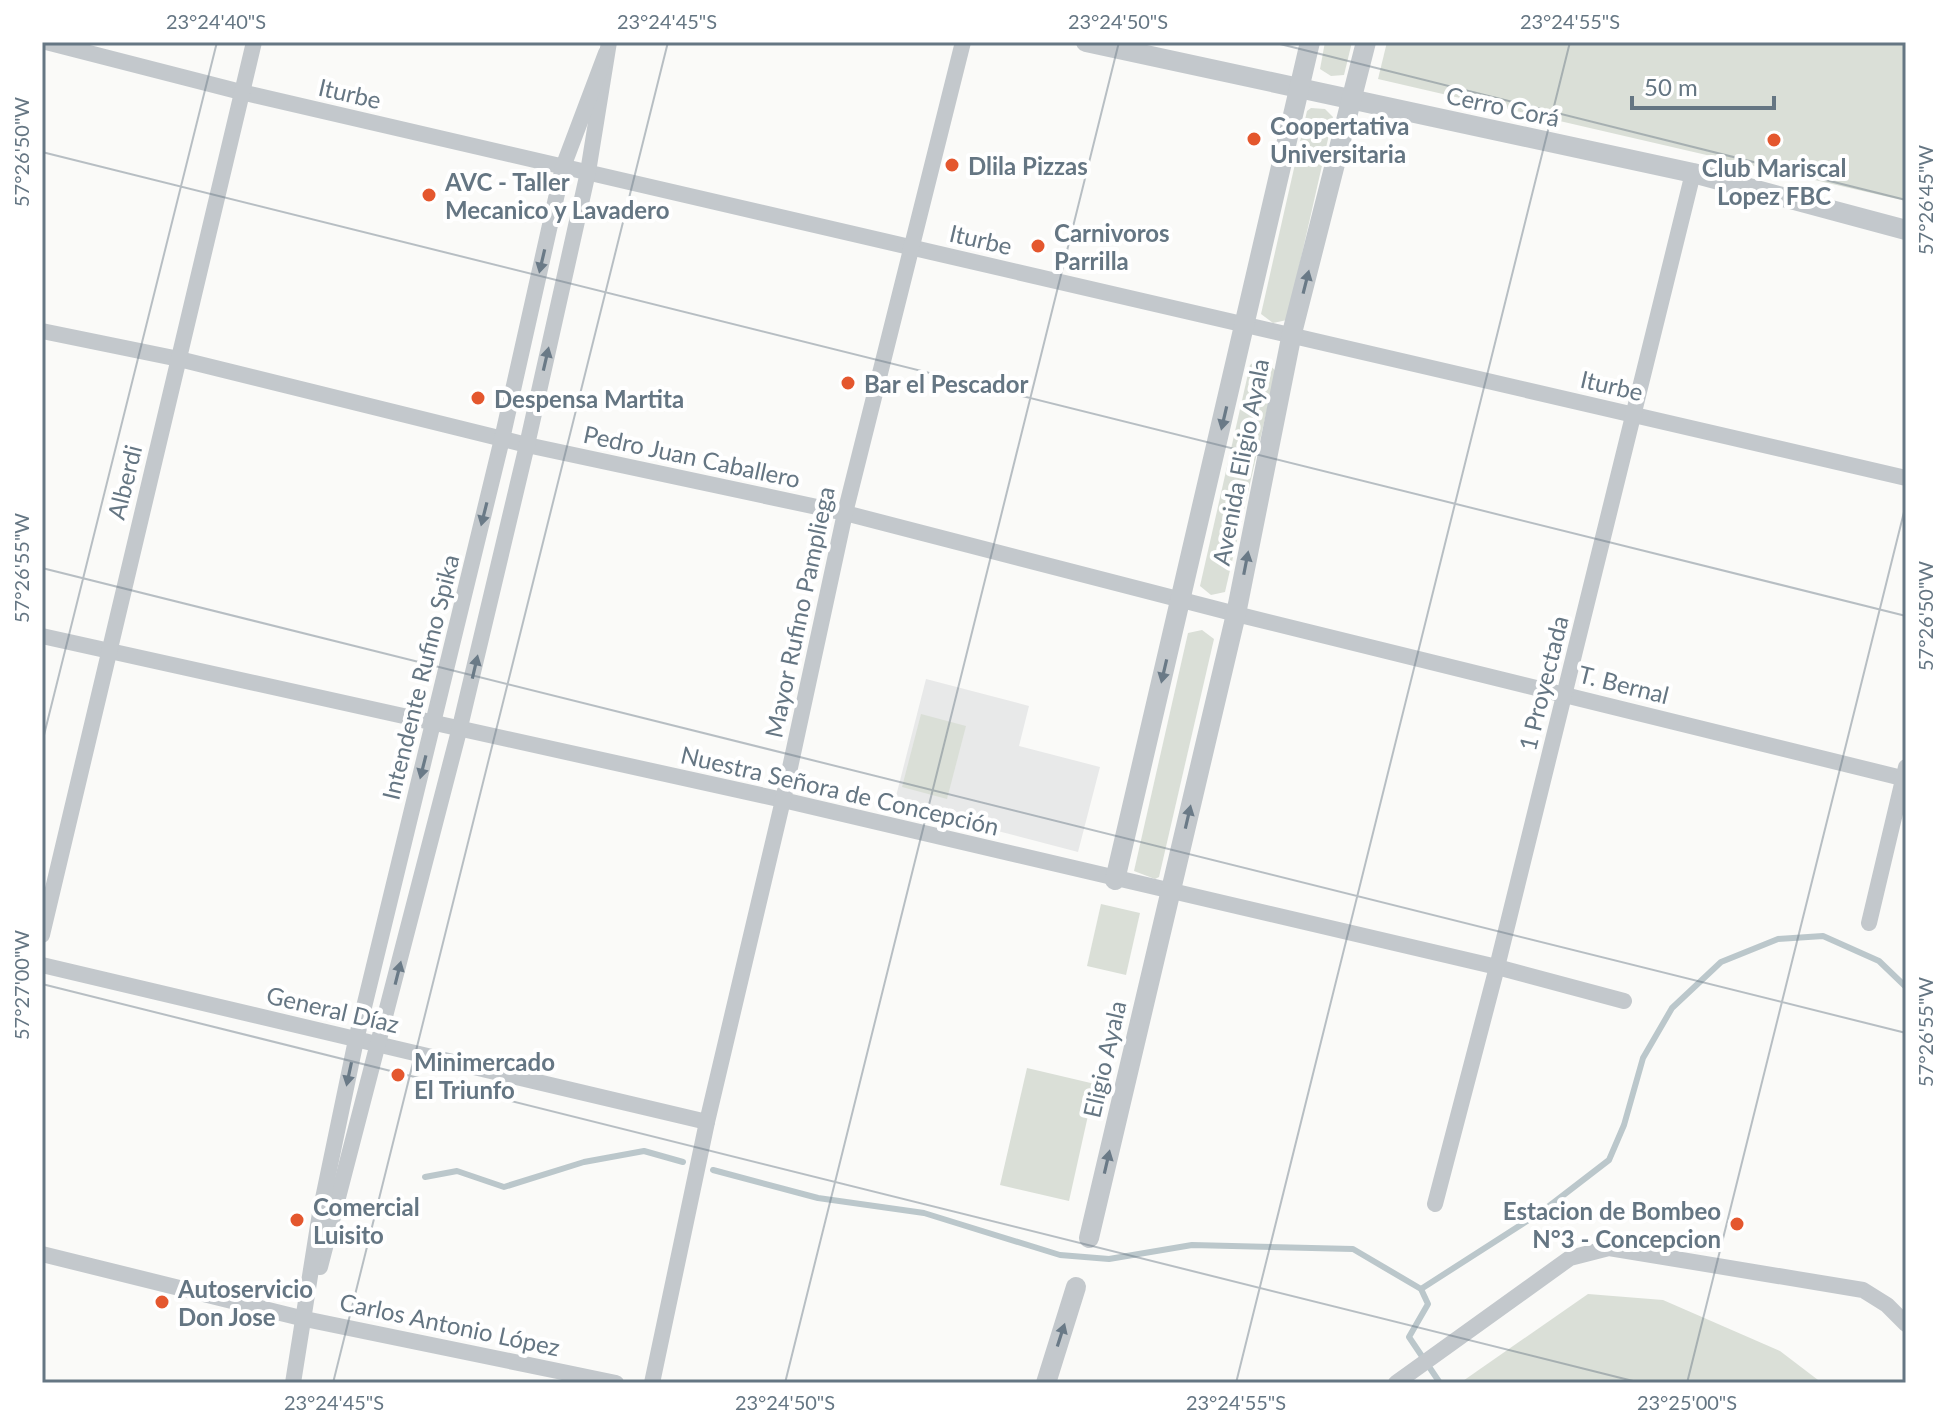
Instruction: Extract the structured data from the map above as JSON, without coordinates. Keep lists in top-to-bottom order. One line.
{"streets":{"street":["Iturbe","Cerro Corá","Pedro Juan Caballero","Avenida Eligio Ayala","Alberdi","Mayor Rufino Pampliega","Intendente Rufino Spika","1 Proyectada","T. Bernal","Nuestra Señora de Concepción","General Díaz","Eligio Ayala","Carlos Antonio López"]},"crossings":[["Iturbe","Avenida Eligio Ayala"],["Iturbe","Alberdi"],["Iturbe","Mayor Rufino Pampliega"],["Iturbe","Intendente Rufino Spika"],["Iturbe","1 Proyectada"],["Cerro Corá","Avenida Eligio Ayala"],["Cerro Corá","1 Proyectada"],["Pedro Juan Caballero","Avenida Eligio Ayala"],["Pedro Juan Caballero","Alberdi"],["Pedro Juan Caballero","Mayor Rufino Pampliega"],["Pedro Juan Caballero","Intendente Rufino Spika"],["Pedro Juan Caballero","T. Bernal"],["Avenida Eligio Ayala","T. Bernal"],["Avenida Eligio Ayala","Nuestra Señora de Concepción"],["Avenida Eligio Ayala","Eligio Ayala"],["Alberdi","Nuestra Señora de Concepción"],["Mayor Rufino Pampliega","Nuestra Señora de Concepción"],["Mayor Rufino Pampliega","General Díaz"],["Intendente Rufino Spika","Nuestra Señora de Concepción"],["Intendente Rufino Spika","General Díaz"],["Intendente Rufino Spika","Carlos Antonio López"],["1 Proyectada","T. Bernal"],["1 Proyectada","Nuestra Señora de Concepción"],["Nuestra Señora de Concepción","Eligio Ayala"]],"one_way":["Eligio Ayala"],"places":["Coopertativa Universitaria","Club Mariscal Lopez FBC","Dlila Pizzas","AVC - Taller Mecanico y Lavadero","Carnivoros Parrilla","Bar el Pescador","Despensa Martita","Minimercado El Triunfo","Comercial Luisito","Estacion de Bombeo N°3 - Concepcion","Autoservicio Don Jose"],"scale_bar":"50 m","coordinates":["23°24'40\"S","23°24'45\"S","23°24'50\"S","23°24'55\"S","57°26'50\"W","57°26'45\"W","57°26'55\"W","57°27'00\"W","23°25'00\"S"]}
